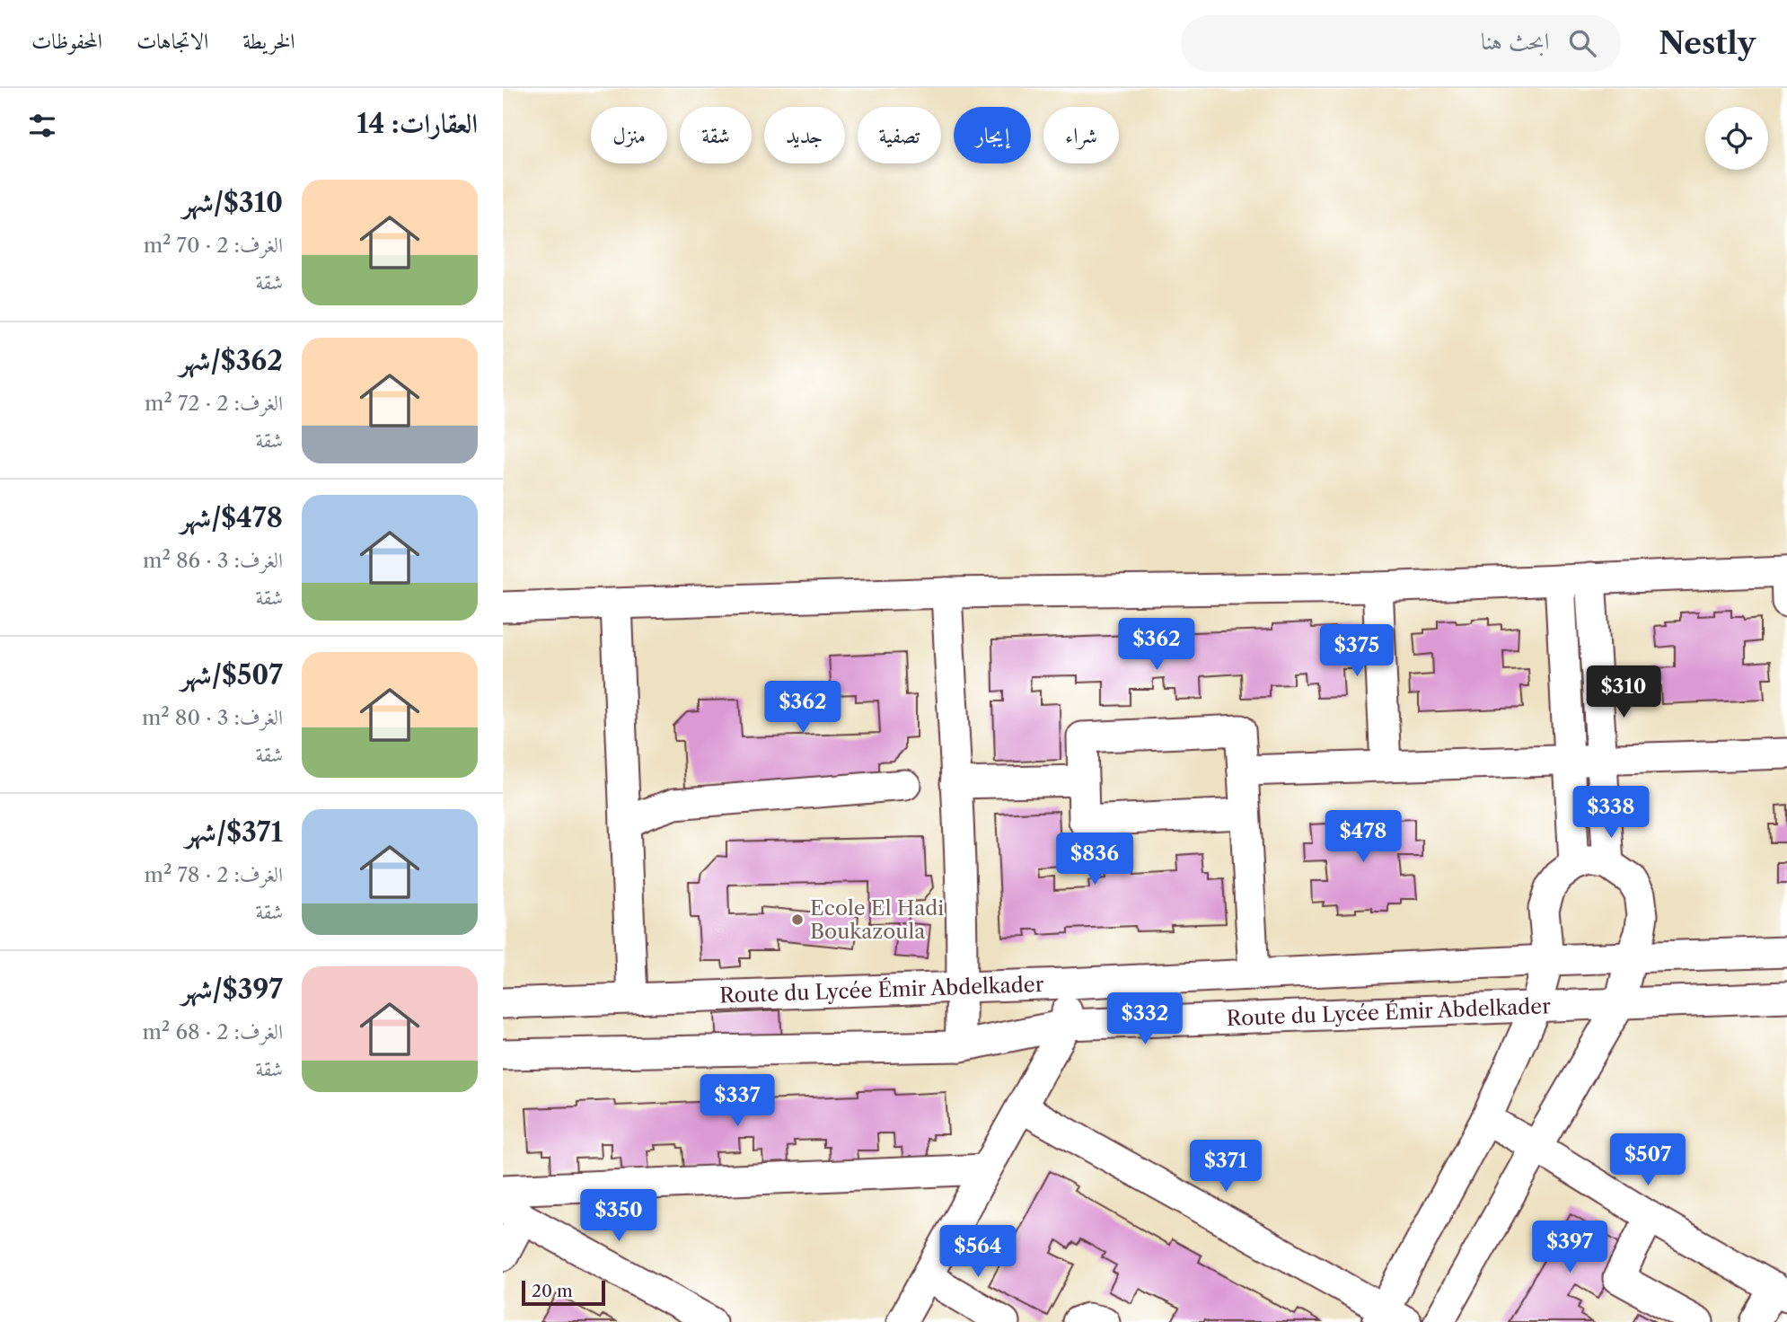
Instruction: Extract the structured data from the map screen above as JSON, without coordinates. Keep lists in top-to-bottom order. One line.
{"streets":{"street":["Route du Lycée Émir Abdelkader"]},"places":["Ecole El Hadi Boukazoula"],"scale_bar":"20 m","page":{"header":"Nestly","search":"ابحث هنا","nav":["الخريطة","الاتجاهات","المحفوظات"],"heading":"العقارات: 14","chip":["شراء","إيجار","تصفية","جديد","شقة","منزل"],"list":[{"name":"$310/شهر","note":"الغرف: 2 · 70 m² · شقة"},{"name":"$362/شهر","note":"الغرف: 2 · 72 m² · شقة"},{"name":"$478/شهر","note":"الغرف: 3 · 86 m² · شقة"},{"name":"$507/شهر","note":"الغرف: 3 · 80 m² · شقة"},{"name":"$371/شهر","note":"الغرف: 2 · 78 m² · شقة"},{"name":"$397/شهر","note":"الغرف: 2 · 68 m² · شقة"}],"price":["$362","$375","$310","$362","$338","$478","$836","$332","$337","$507","$371","$350","$397","$564"],"scale":"20 m"}}
